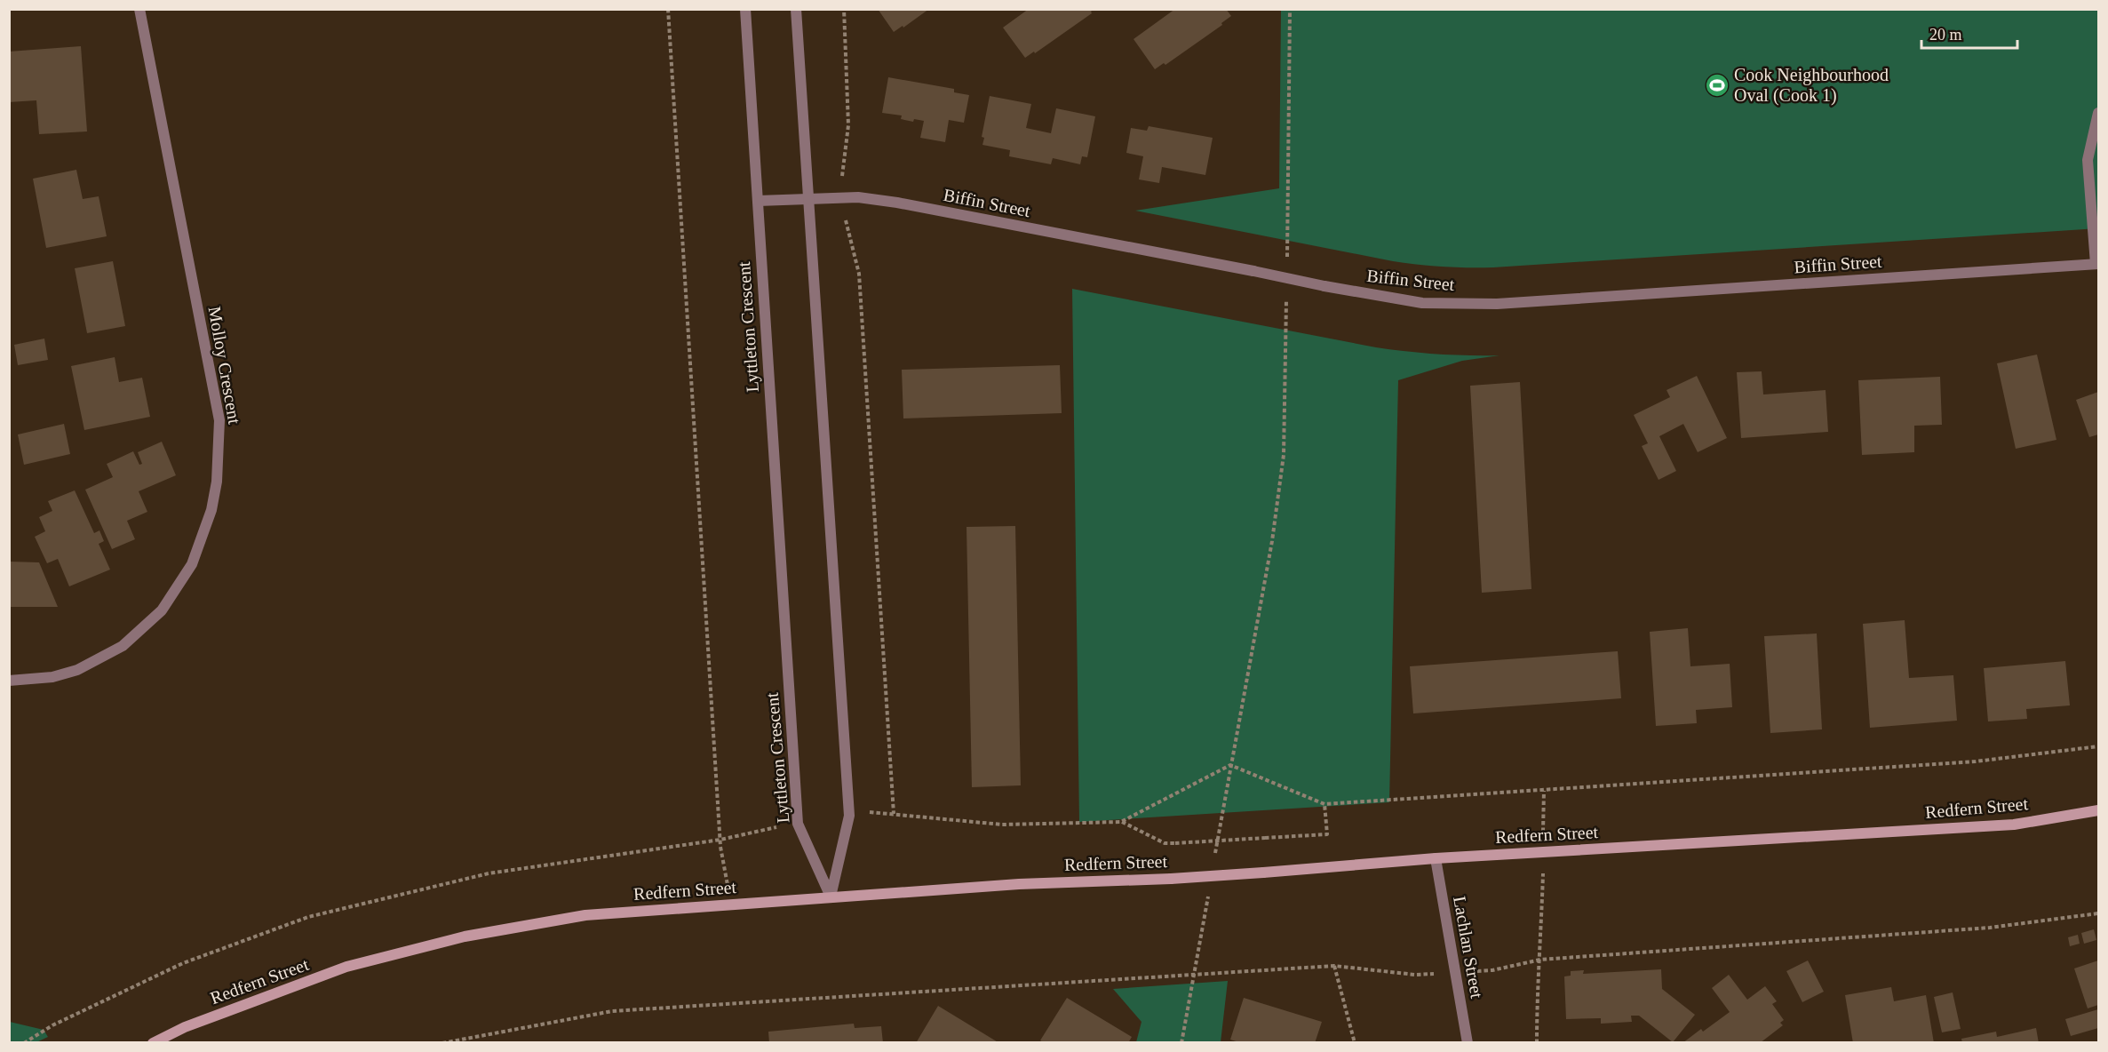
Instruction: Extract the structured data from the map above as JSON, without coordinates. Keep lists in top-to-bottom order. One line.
{"streets":{"main road":["Redfern Street"],"street":["Biffin Street","Lyttleton Crescent","Molloy Crescent","Lachlan Street"]},"crossings":[["Biffin Street","Lyttleton Crescent"],["Lyttleton Crescent","Redfern Street"],["Redfern Street","Lachlan Street"]],"places":{"sports":["Cook Neighbourhood Oval (Cook 1)"]},"scale_bar":"20 m"}
